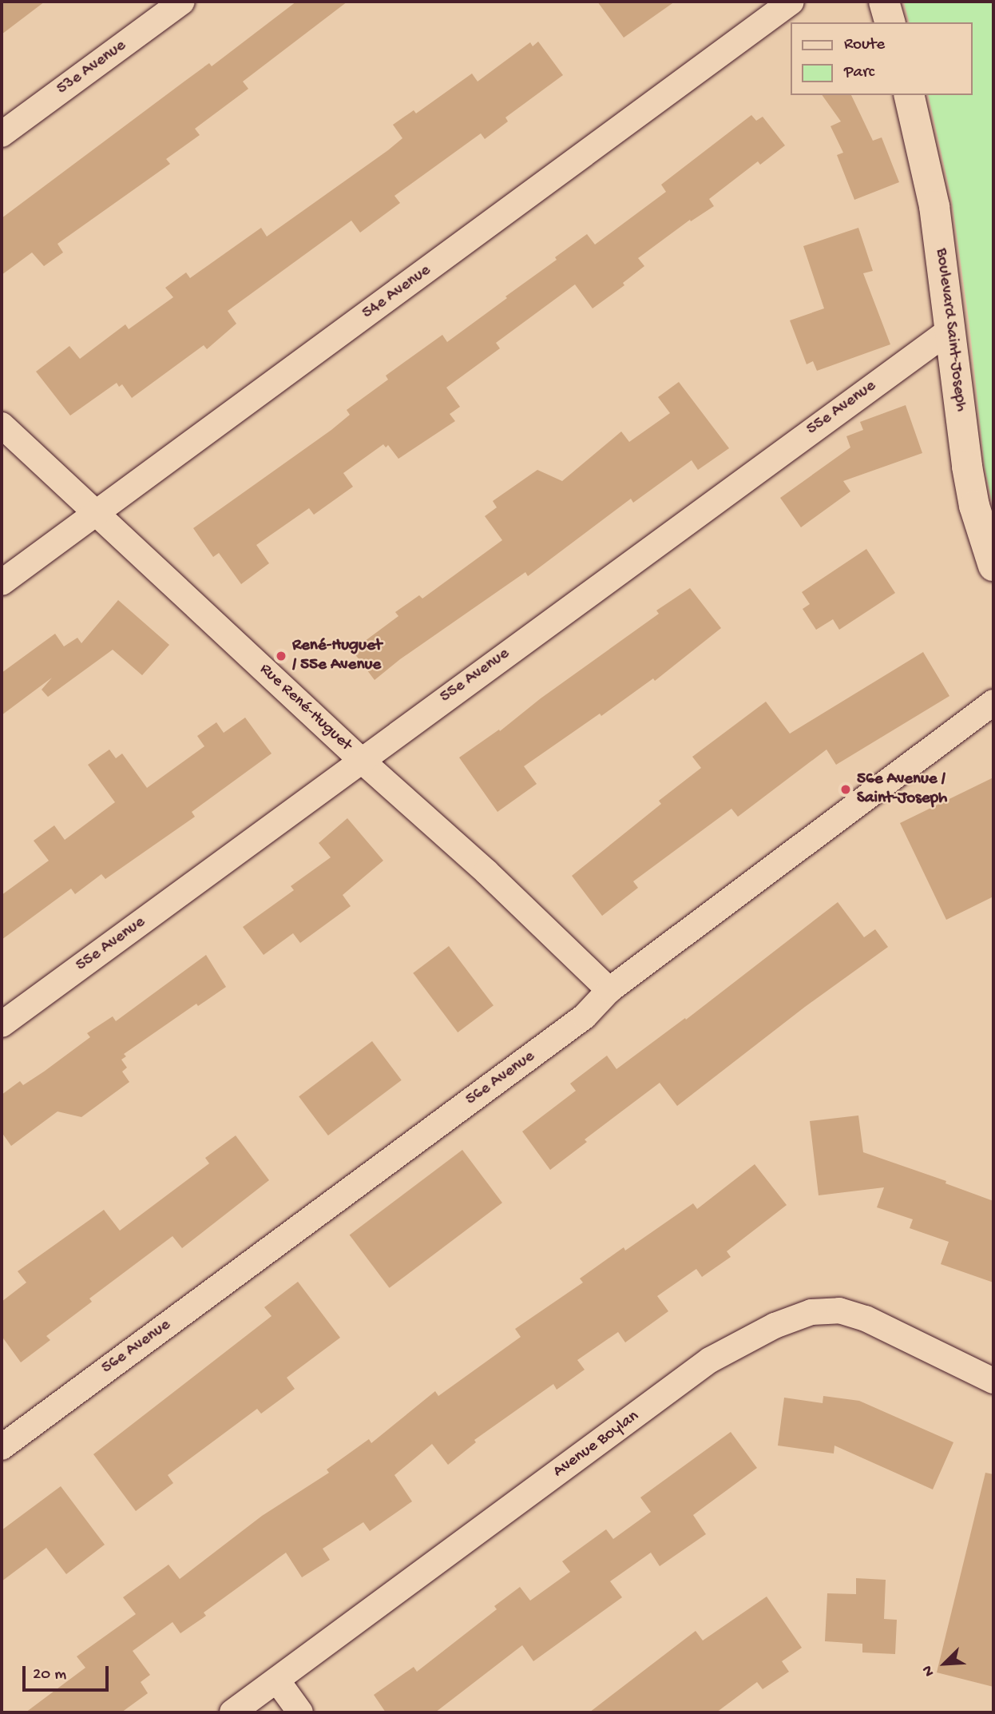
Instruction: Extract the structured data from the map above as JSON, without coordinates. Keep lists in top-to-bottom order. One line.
{"streets":{"street":["53e Avenue","54e Avenue","Boulevard Saint-Joseph","55e Avenue","Rue René-Huguet","56e Avenue","Avenue Boylan"]},"crossings":[["54e Avenue","Rue René-Huguet"],["Boulevard Saint-Joseph","55e Avenue"],["55e Avenue","Rue René-Huguet"],["Rue René-Huguet","56e Avenue"]],"places":["René-Huguet / 55e Avenue","56e Avenue / Saint-Joseph"],"legend":["Route","Parc"],"scale_bar":"20 m","north":"bottom left"}
